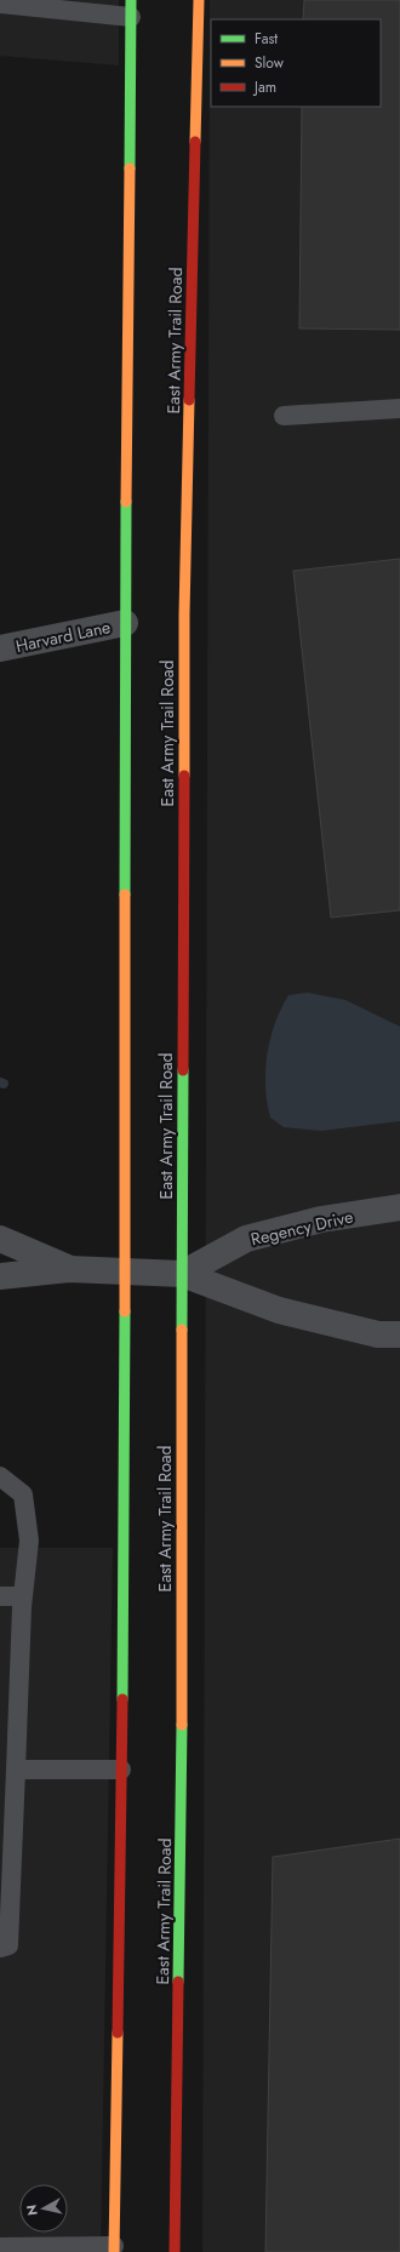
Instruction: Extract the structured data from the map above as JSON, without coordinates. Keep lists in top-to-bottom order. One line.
{"streets":{"main road":["East Army Trail Road"],"street":["Harvard Lane","Regency Drive"]},"crossings":[["East Army Trail Road","Regency Drive"]],"legend":["Fast","Slow","Jam"],"north":"left"}
